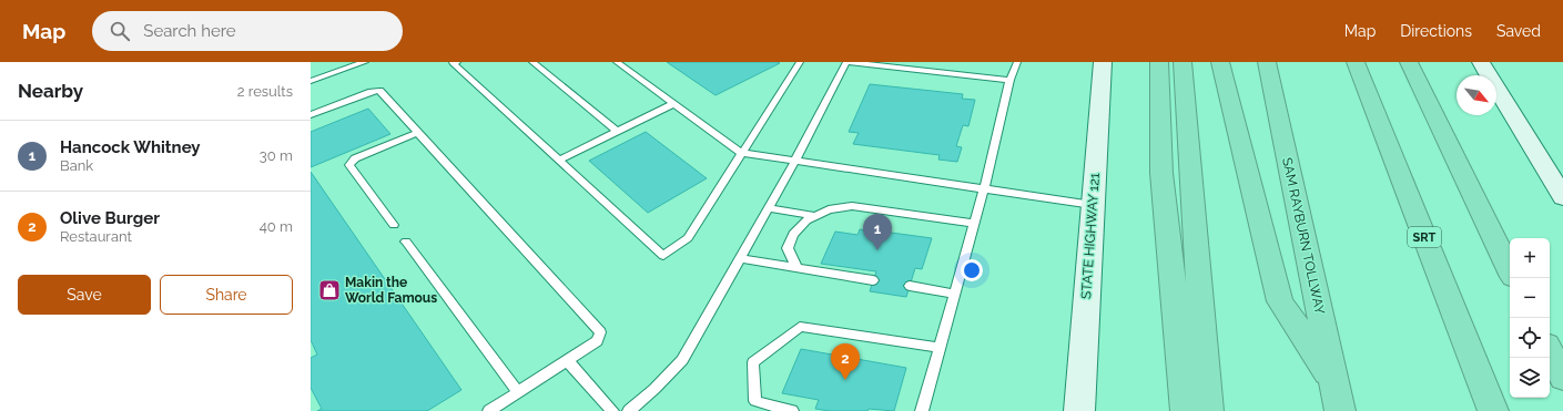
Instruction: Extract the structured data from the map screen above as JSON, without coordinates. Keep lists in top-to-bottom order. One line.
{"streets":{"highway":["SAM RAYBURN TOLLWAY","SRT"],"main road":["STATE HIGHWAY 121"]},"places":{"shop":["Makin the World Famous"]},"north":"bottom right","page":{"header":"Map","search":"Search here","nav":["Map","Directions","Saved"],"heading":["Nearby","2 results"],"list":[{"mark":"1","name":"Hancock Whitney","note":"Bank","value":"30 m"},{"mark":"2","name":"Olive Burger","note":"Restaurant","value":"40 m"}],"pins":["1","2"],"map_buttons":["+","−"],"buttons":["Save","Share"]}}
